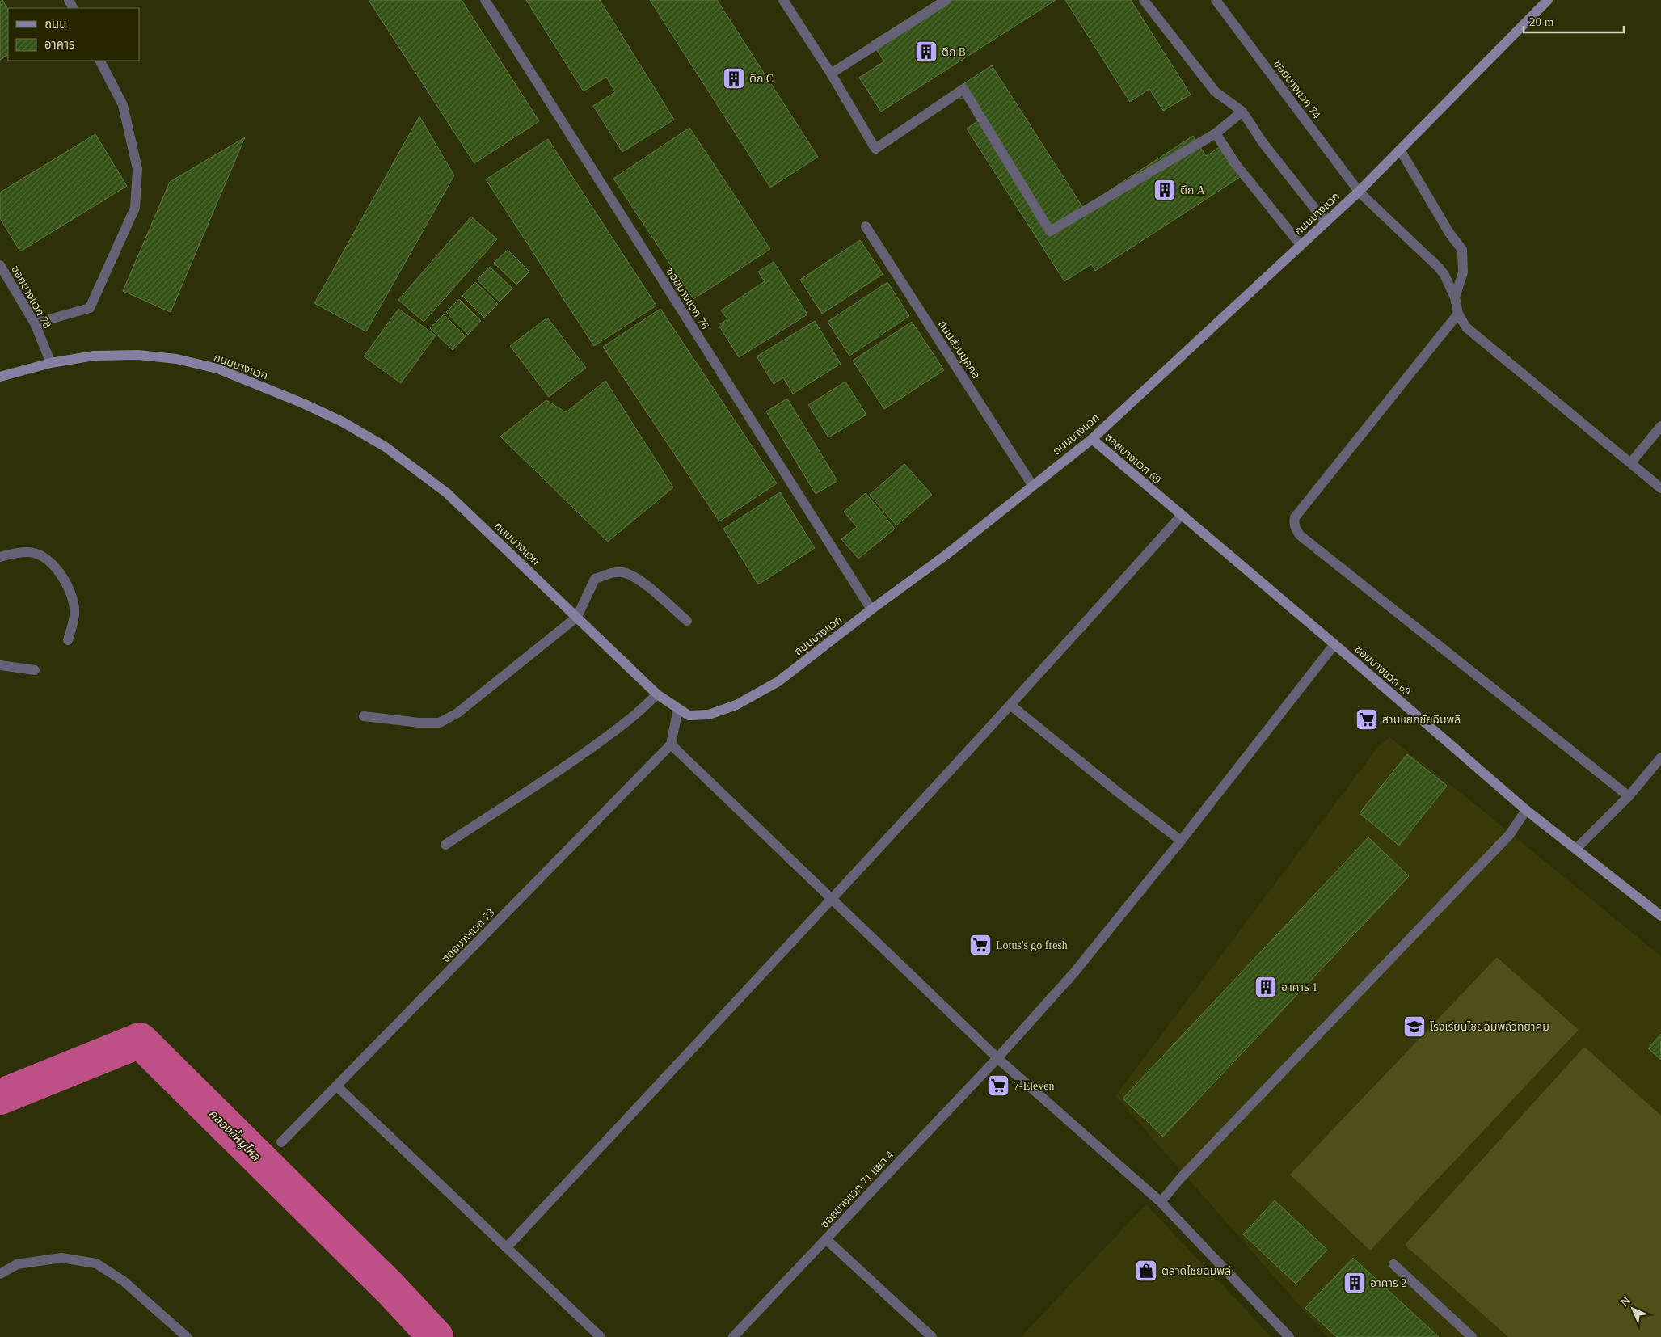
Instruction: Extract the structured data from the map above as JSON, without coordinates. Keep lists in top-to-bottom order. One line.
{"streets":{"main road":["ถนนบางแวก","ซอยบางแวก 69"],"street":["ซอยบางแวก 74","ซอยบางแวก 78","ซอยบางแวก 76","ถนนส่วนบุคคล","ซอยบางแวก 73","ซอยบางแวก 71 แยก 4"]},"crossings":[["ซอยบางแวก 74","ถนนบางแวก"],["ถนนบางแวก","ซอยบางแวก 78"],["ถนนบางแวก","ซอยบางแวก 76"],["ถนนบางแวก","ถนนส่วนบุคคล"],["ถนนบางแวก","ซอยบางแวก 69"],["ซอยบางแวก 69","ซอยบางแวก 71 แยก 4"]],"water":["คลองขี้หมูไหล"],"places":{"building":["ตึก B","ตึก C","ตึก A","อาคาร 1","อาคาร 2"],"supermarket":["สามแยกชัยฉิมพลี","Lotus's go fresh","7-Eleven"],"school or university":["โรงเรียนไชยฉิมพลีวิทยาคม"],"shop":["ตลาดไชยฉิมพลี"]},"legend":["ถนน","อาคาร"],"scale_bar":"20 m","north":"top left"}
